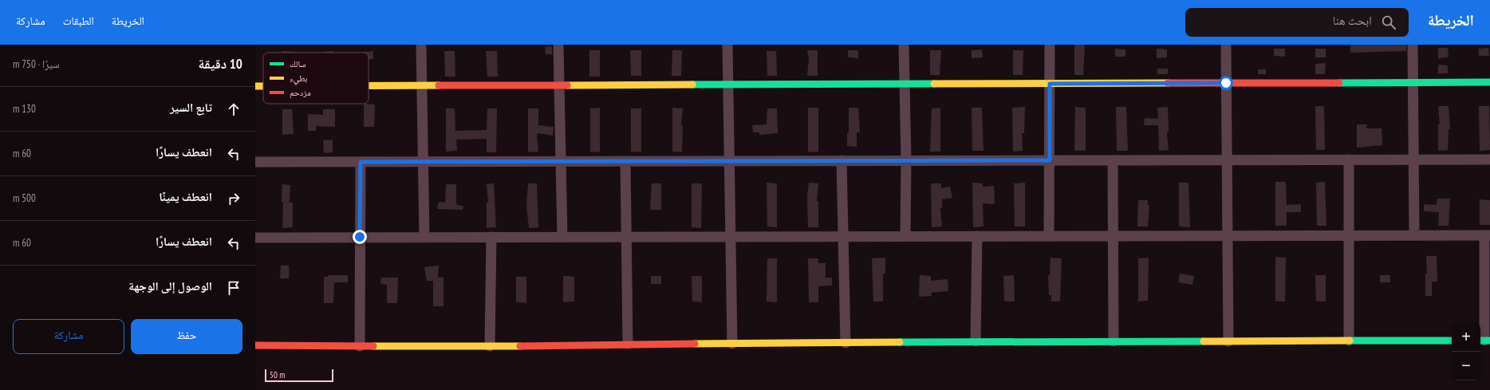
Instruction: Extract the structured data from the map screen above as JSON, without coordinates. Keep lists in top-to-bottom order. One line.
{"legend":["سالك","بطيء","مزدحم"],"scale_bar":"50 m","page":{"header":"الخريطة","search":"ابحث هنا","nav":["الخريطة","الطبقات","مشاركة"],"heading":["10 دقيقة","سيرًا · 750 m"],"list":[["تابع السير","130 m"],["انعطف يسارًا","60 m"],["انعطف يمينًا","500 m"],["انعطف يسارًا","60 m"],"الوصول إلى الوجهة"],"buttons":["حفظ","مشاركة"],"map_buttons":["+","−"],"scale":"50 m"}}
